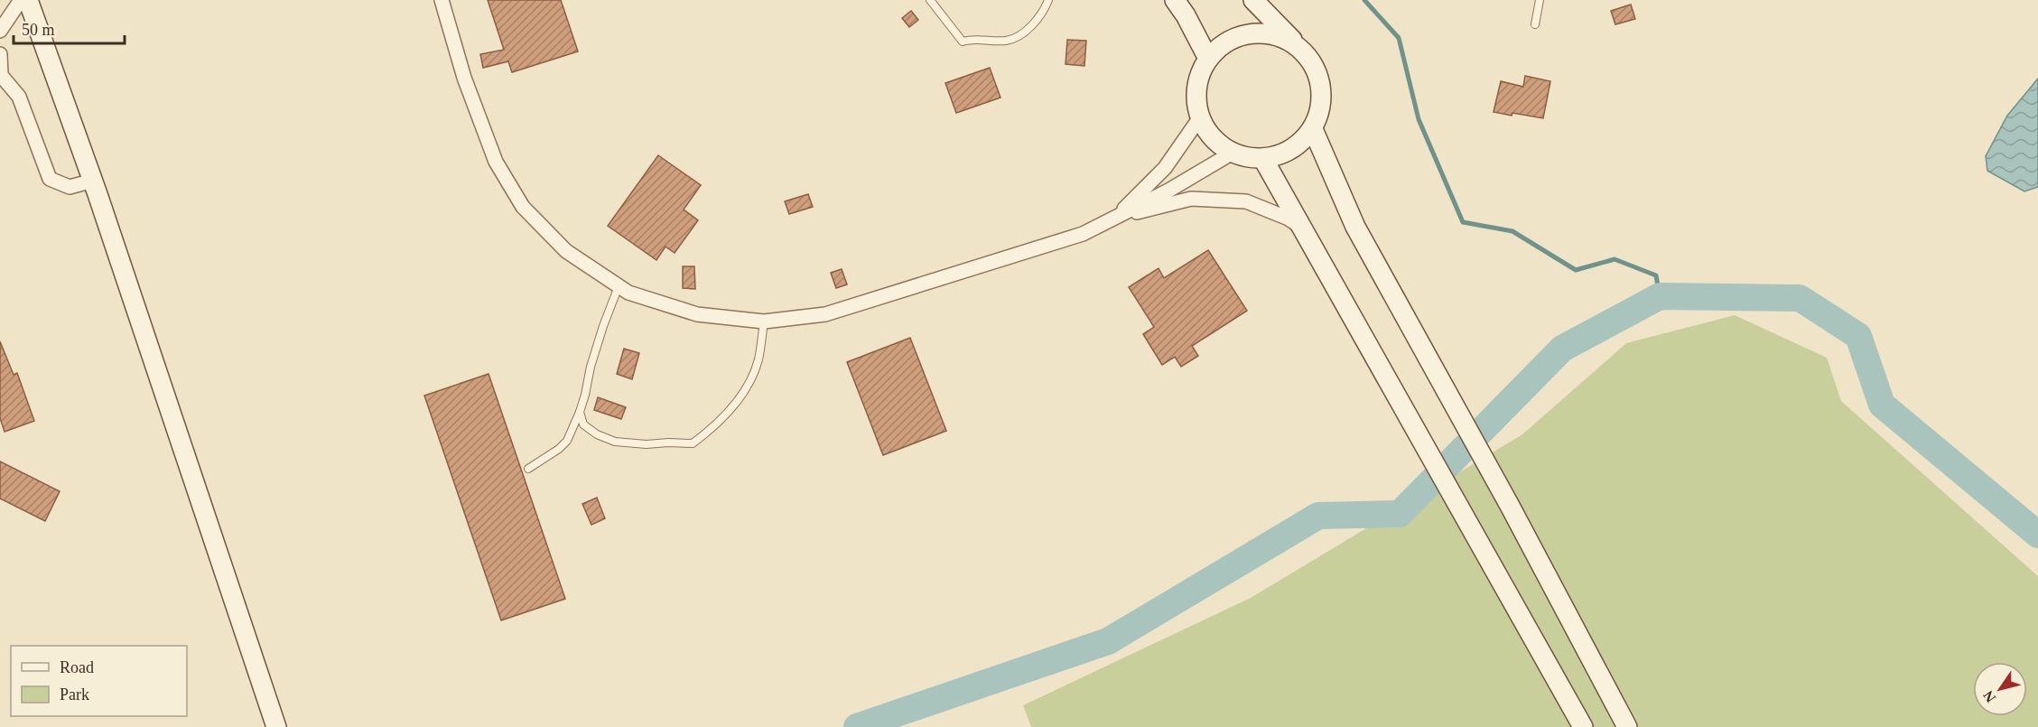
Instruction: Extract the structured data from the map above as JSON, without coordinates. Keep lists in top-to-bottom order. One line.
{"legend":["Road","Park"],"scale_bar":"50 m","north":"bottom left"}
